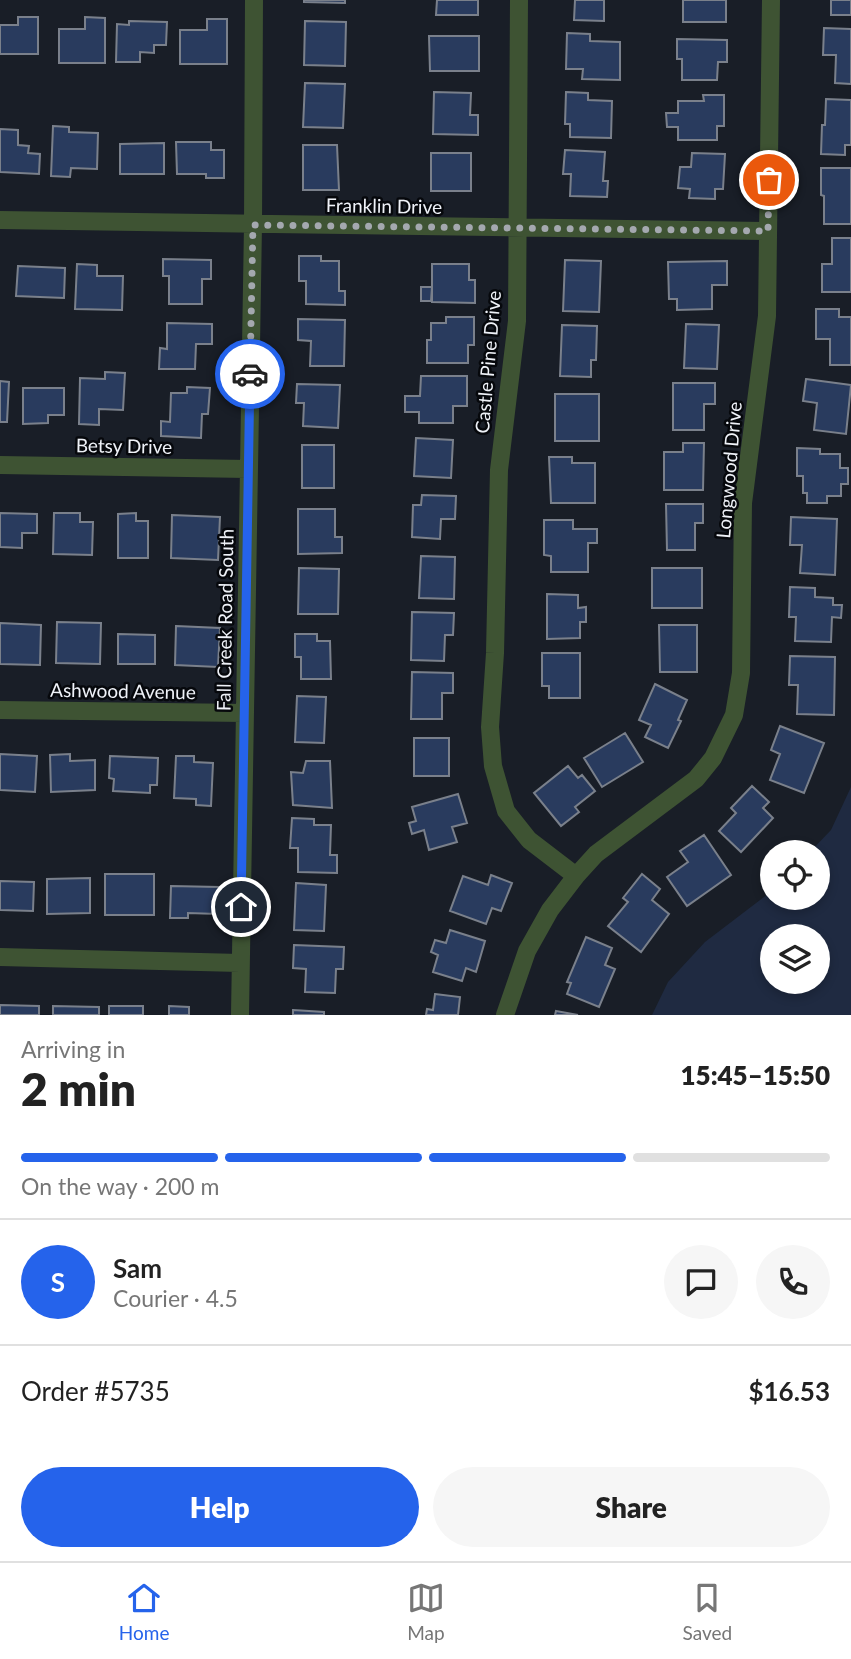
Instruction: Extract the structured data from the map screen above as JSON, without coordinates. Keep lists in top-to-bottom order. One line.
{"streets":{"street":["Franklin Drive","Castle Pine Drive","Betsy Drive","Longwood Drive","Fall Creek Road South","Ashwood Avenue"]},"crossings":[["Franklin Drive","Castle Pine Drive"],["Franklin Drive","Longwood Drive"],["Franklin Drive","Fall Creek Road South"],["Castle Pine Drive","Longwood Drive"],["Betsy Drive","Fall Creek Road South"],["Fall Creek Road South","Ashwood Avenue"]],"page":{"heading":["2 min","Arriving in","15:45–15:50"],"panel":["Sam","Courier · 4.5","Order #5735","$16.53"],"bar":"On the way · 200 m","round":"S","buttons":["Help","Share"],"tabs":["Home","Map","Saved"]}}
